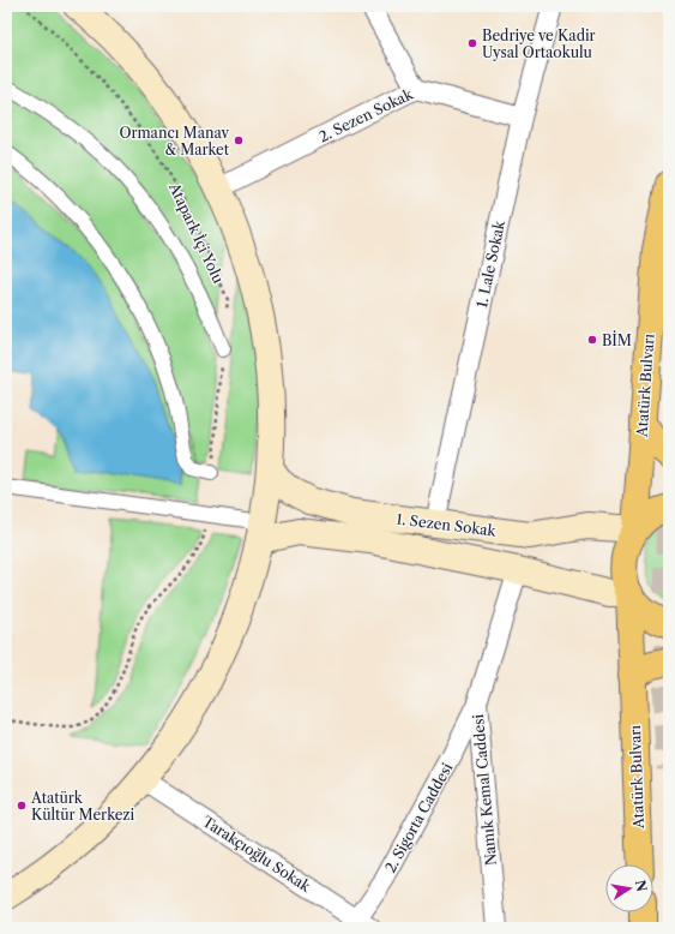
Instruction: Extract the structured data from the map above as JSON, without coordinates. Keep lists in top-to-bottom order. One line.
{"streets":{"highway":["Atatürk Bulvarı"],"main road":["1. Sezen Sokak"],"street":["2. Sezen Sokak","1. Lale Sokak","Namık Kemal Caddesi","2. Sigorta Caddesi","Tarakçıoğlu Sokak"],"path":["Atapark İçi Yolu"]},"crossings":[["2. Sezen Sokak","1. Lale Sokak"],["1. Lale Sokak","1. Sezen Sokak"],["Atatürk Bulvarı","1. Sezen Sokak"],["1. Sezen Sokak","Namık Kemal Caddesi"],["Namık Kemal Caddesi","2. Sigorta Caddesi"],["2. Sigorta Caddesi","Tarakçıoğlu Sokak"]],"places":["Bedriye ve Kadir Uysal Ortaokulu","Ormancı Manav & Market","BİM","Atatürk Kültür Merkezi"],"north":"right"}
